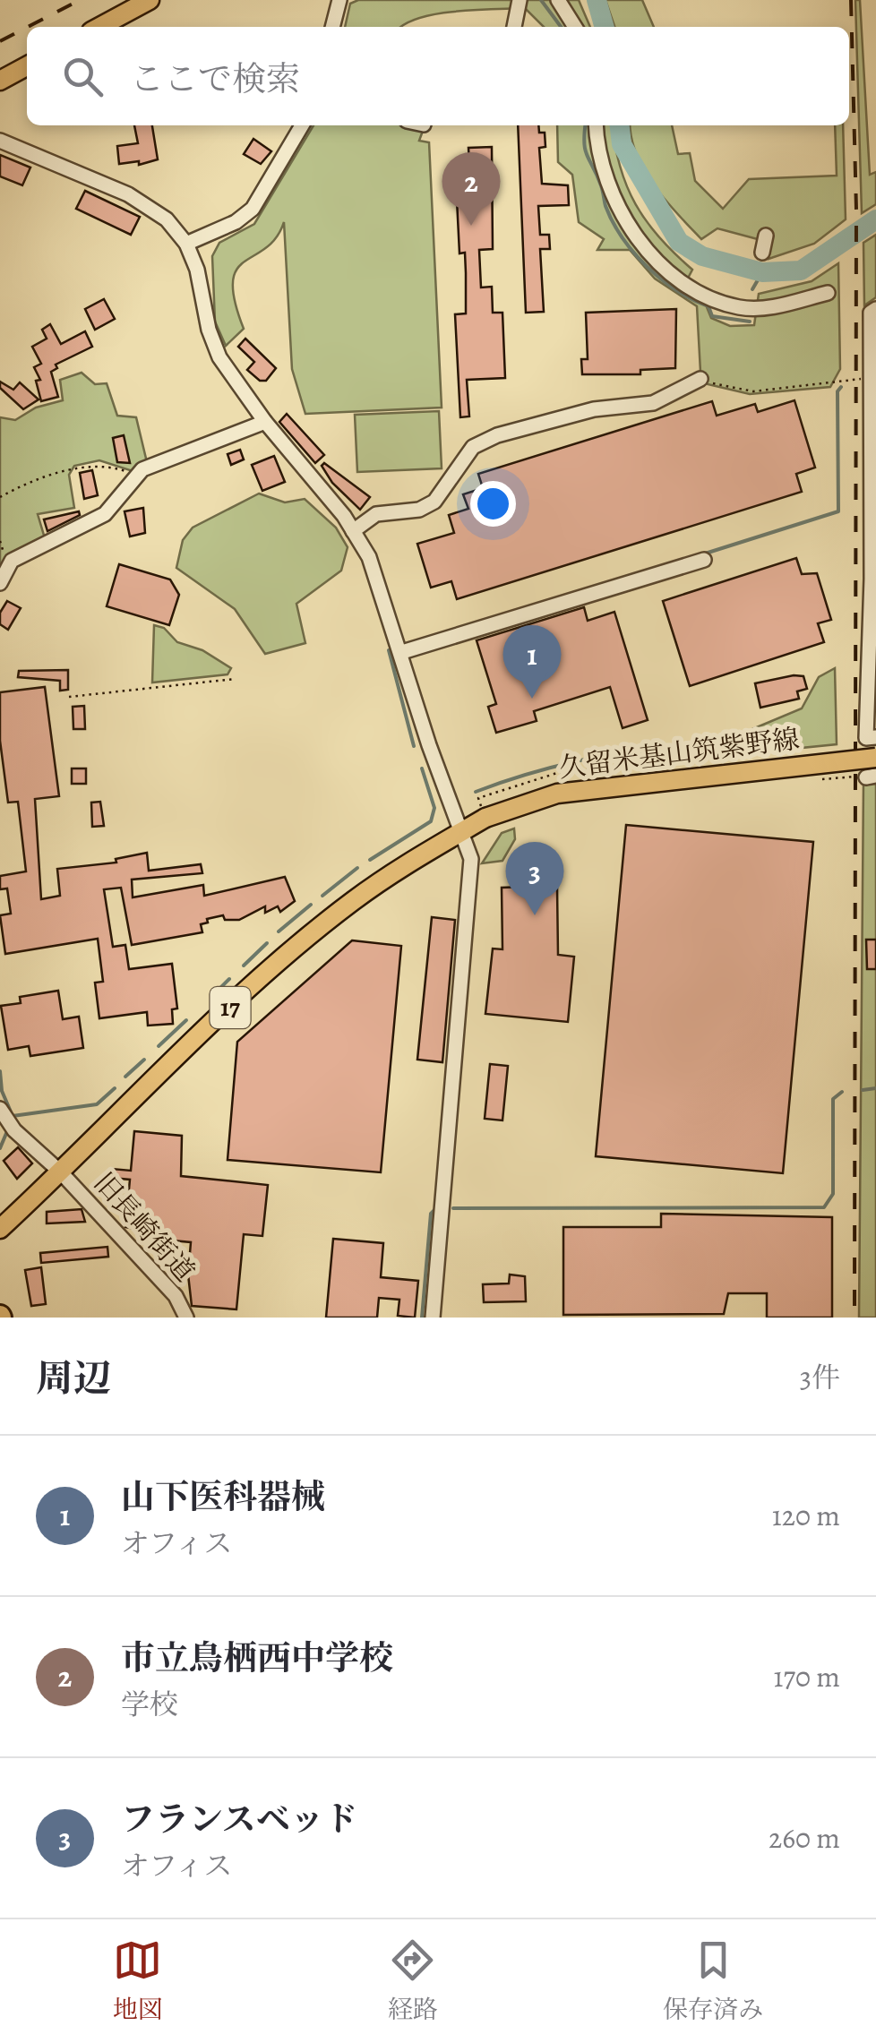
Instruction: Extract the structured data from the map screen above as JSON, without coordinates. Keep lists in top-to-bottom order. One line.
{"streets":{"main road":["久留米基山筑紫野線","17"],"street":["旧長崎街道"]},"crossings":[["久留米基山筑紫野線","旧長崎街道"]],"page":{"search":"ここで検索","pins":["2","1","3"],"heading":["周辺","3件"],"list":[{"mark":"1","name":"山下医科器械","note":"オフィス","value":"120 m"},{"mark":"2","name":"市立鳥栖西中学校","note":"学校","value":"170 m"},{"mark":"3","name":"フランスベッド","note":"オフィス","value":"260 m"}],"nav":["地図","経路","保存済み"]}}
